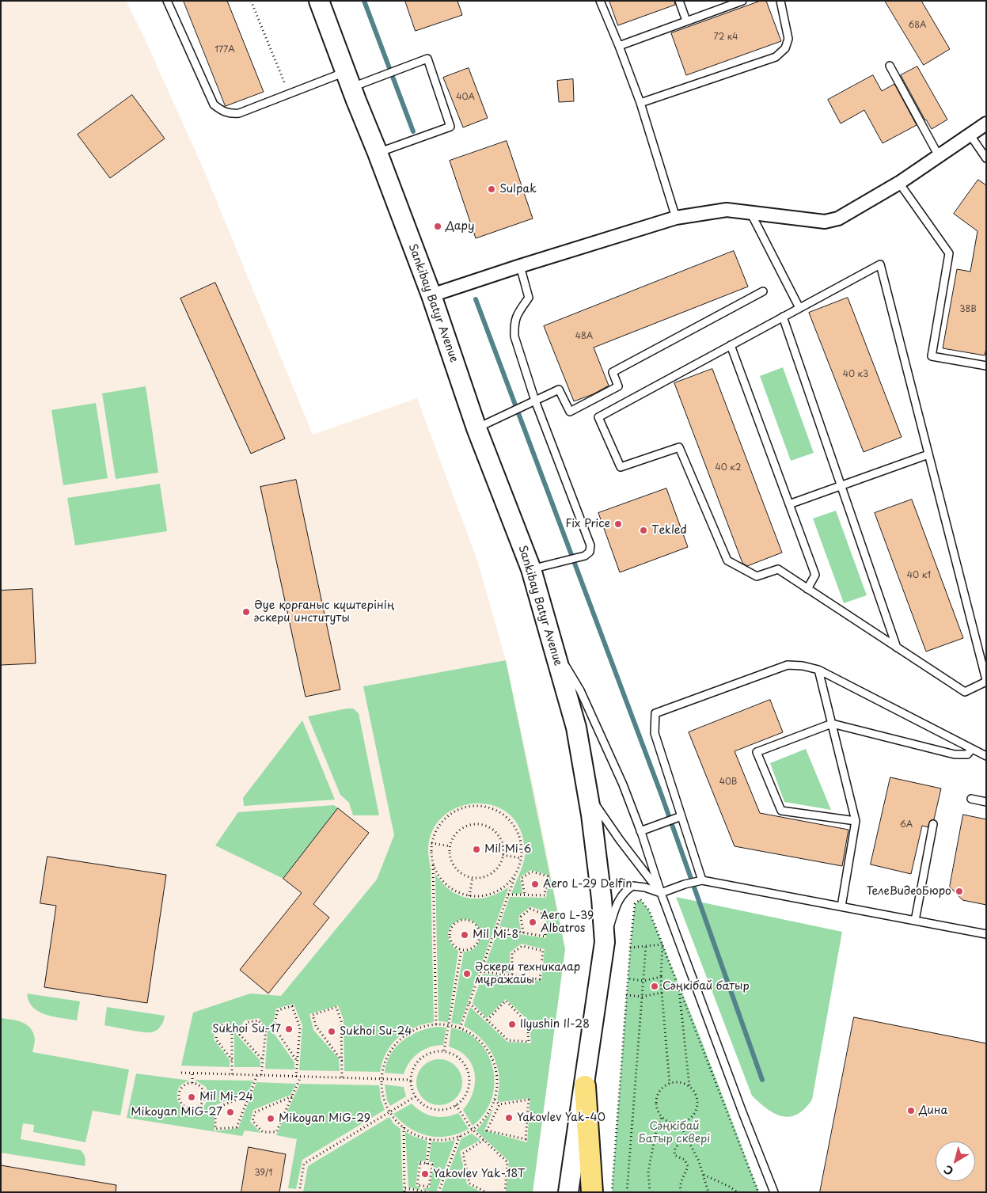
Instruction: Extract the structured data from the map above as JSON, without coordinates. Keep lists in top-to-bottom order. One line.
{"streets":{"main road":["Sankibay Batyr Avenue"]},"parks":["Сәңкібай Батыр сквері"],"places":["Sulpak","Дару","Fix Price","Тekled","Әуе қорғаныс күштерінің әскери институты","Mil Mi-6","Aero L-29 Delfin","ТелеВидеоБюро","Aero L-39 Albatros","Mil Mi-8","Әскери техникалар мұражайы","Сәңкібай батыр","Ilyushin Il-28","Sukhoi Su-17","Sukhoi Su-24","Mil Mi-24","Дина","Mikoyan MiG-27","Yakovlev Yak-40","Mikoyan MiG-29","Yakovlev Yak-18T"],"house_numbers":["68А","72 к4","177А","40А","38В","48А","40 к3","40 к2","40 к1","40В","6А","39/1"],"north":"bottom left"}
